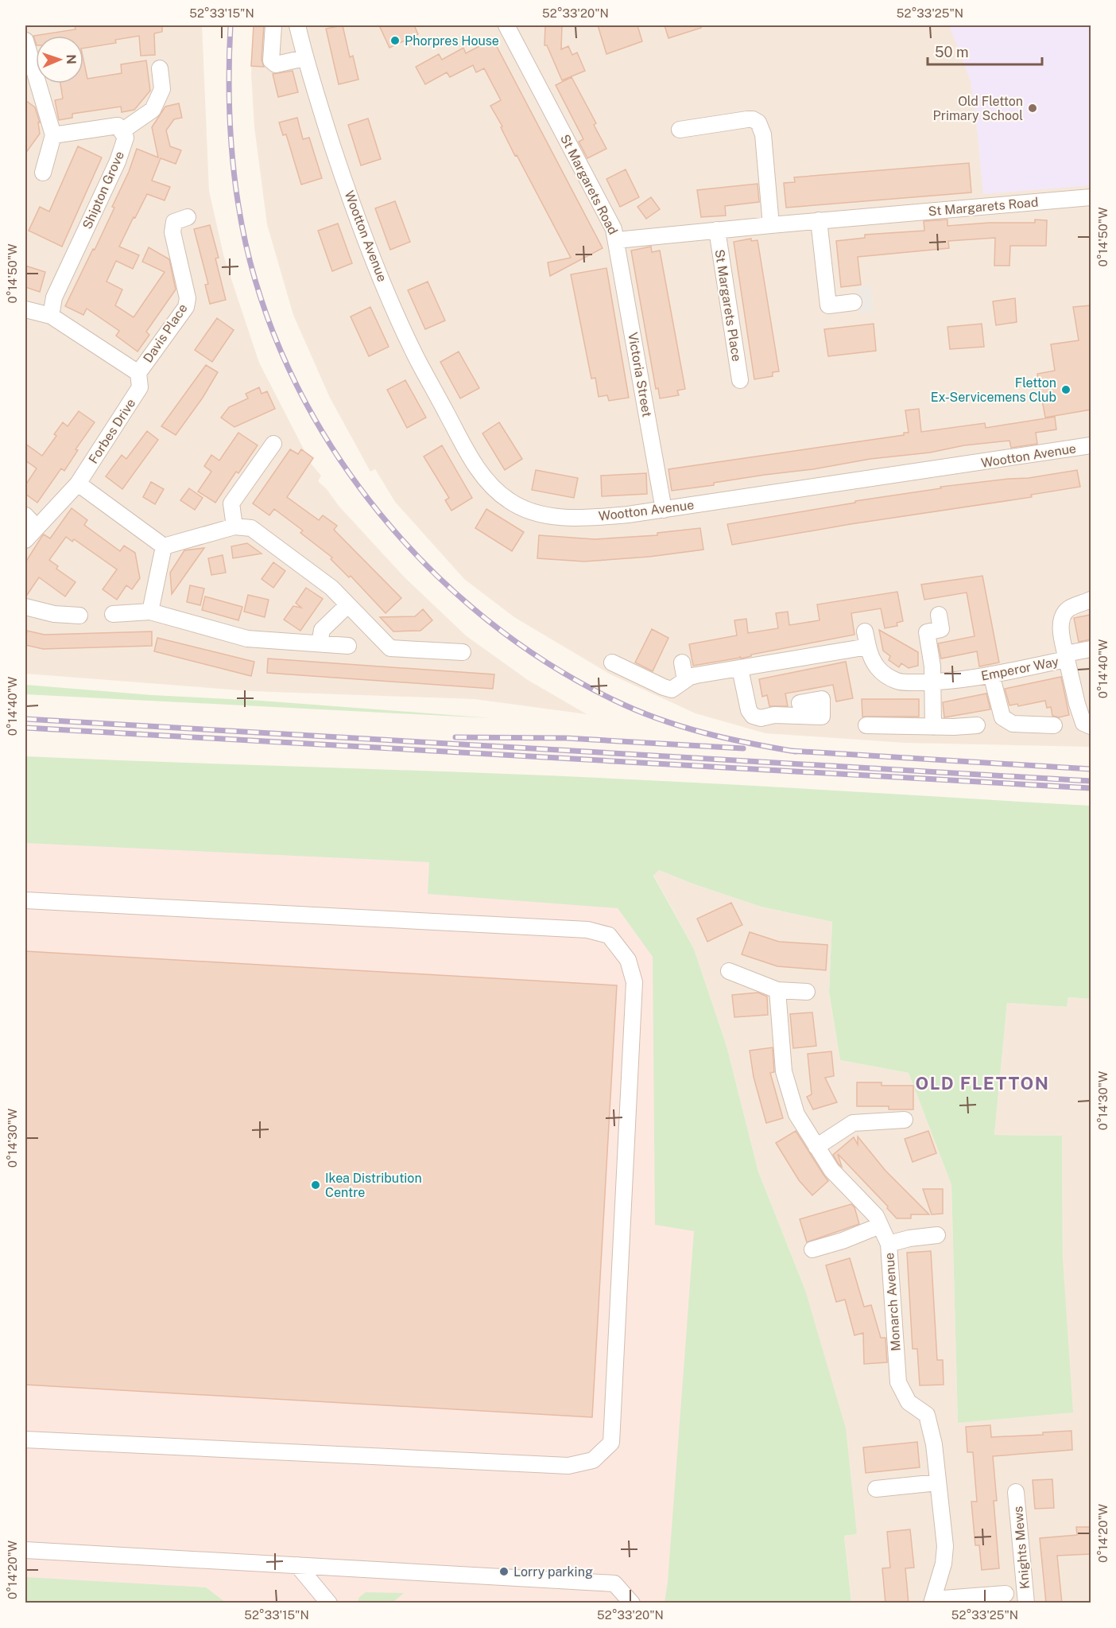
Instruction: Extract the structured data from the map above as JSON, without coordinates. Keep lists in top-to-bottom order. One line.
{"streets":{"street":["St Margarets Road","Shipton Grove","Wootton Avenue","St Margarets Place","Davis Place","Victoria Street","Forbes Drive","Emperor Way","Monarch Avenue","Knights Mews"]},"crossings":[["St Margarets Road","St Margarets Place"],["St Margarets Road","Victoria Street"],["Wootton Avenue","Victoria Street"],["Davis Place","Forbes Drive"]],"districts":["OLD FLETTON"],"places":["Phorpres House","Old Fletton Primary School","Fletton Ex-Servicemens Club","Ikea Distribution Centre","Lorry parking"],"scale_bar":"50 m","north":"right","coordinates":["52°33'15\"N","52°33'20\"N","52°33'25\"N","0°14'50\"W","0°14'40\"W","0°14'30\"W","0°14'20\"W"]}
